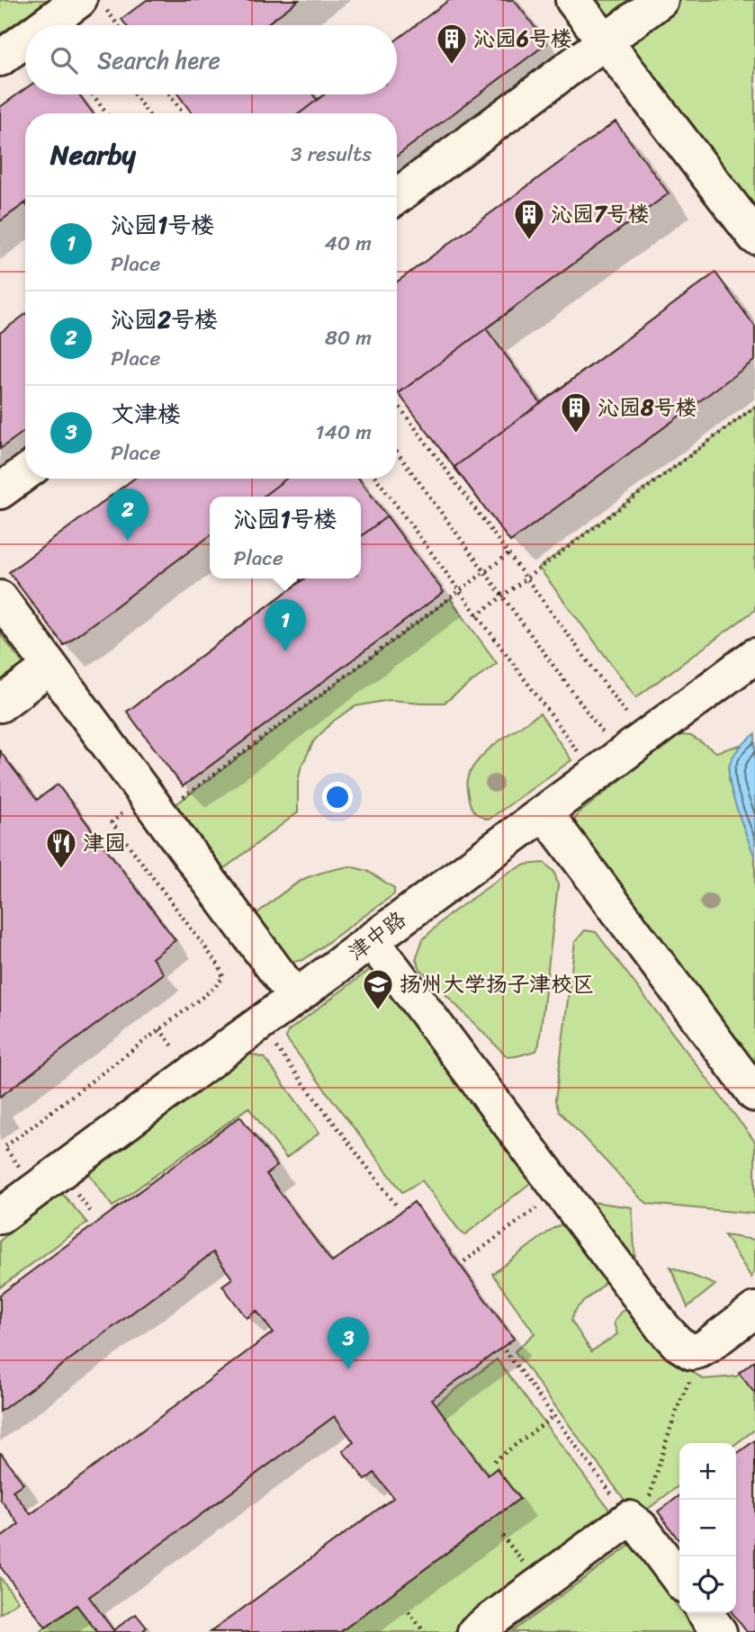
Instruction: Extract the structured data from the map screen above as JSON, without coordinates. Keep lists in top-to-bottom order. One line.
{"streets":{"lane":["津中路"]},"places":{"building":["沁园6号楼","沁园7号楼","沁园8号楼"],"restaurant":["津园"],"school or university":["扬州大学扬子津校区"]},"page":{"search":"Search here","heading":["Nearby","3 results"],"list":[{"mark":"1","name":"沁园1号楼","note":"Place","value":"40 m"},{"mark":"2","name":"沁园2号楼","note":"Place","value":"80 m"},{"mark":"3","name":"文津楼","note":"Place","value":"140 m"}],"pins":["2","1","3"],"popup":["沁园1号楼","Place"],"map_buttons":["+","−"]}}
